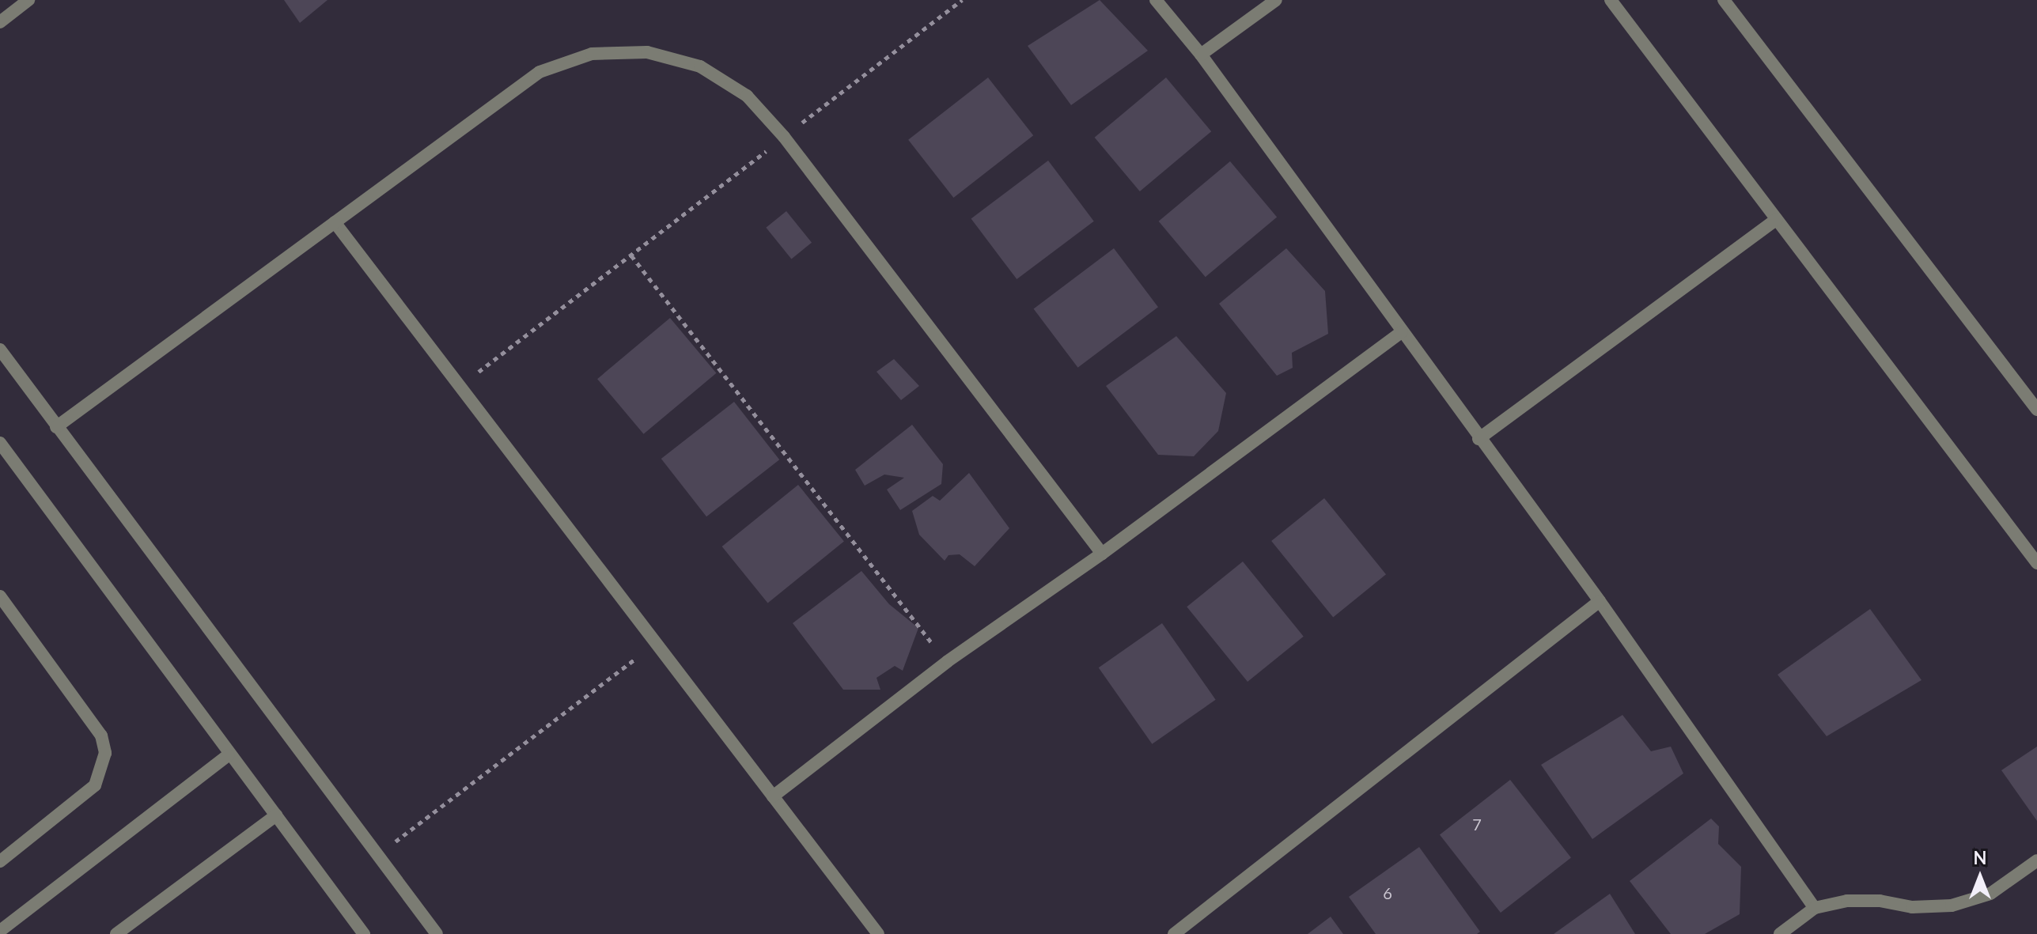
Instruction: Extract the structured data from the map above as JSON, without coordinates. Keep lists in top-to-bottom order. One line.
{"house_numbers":["7","6"],"north":"top"}
